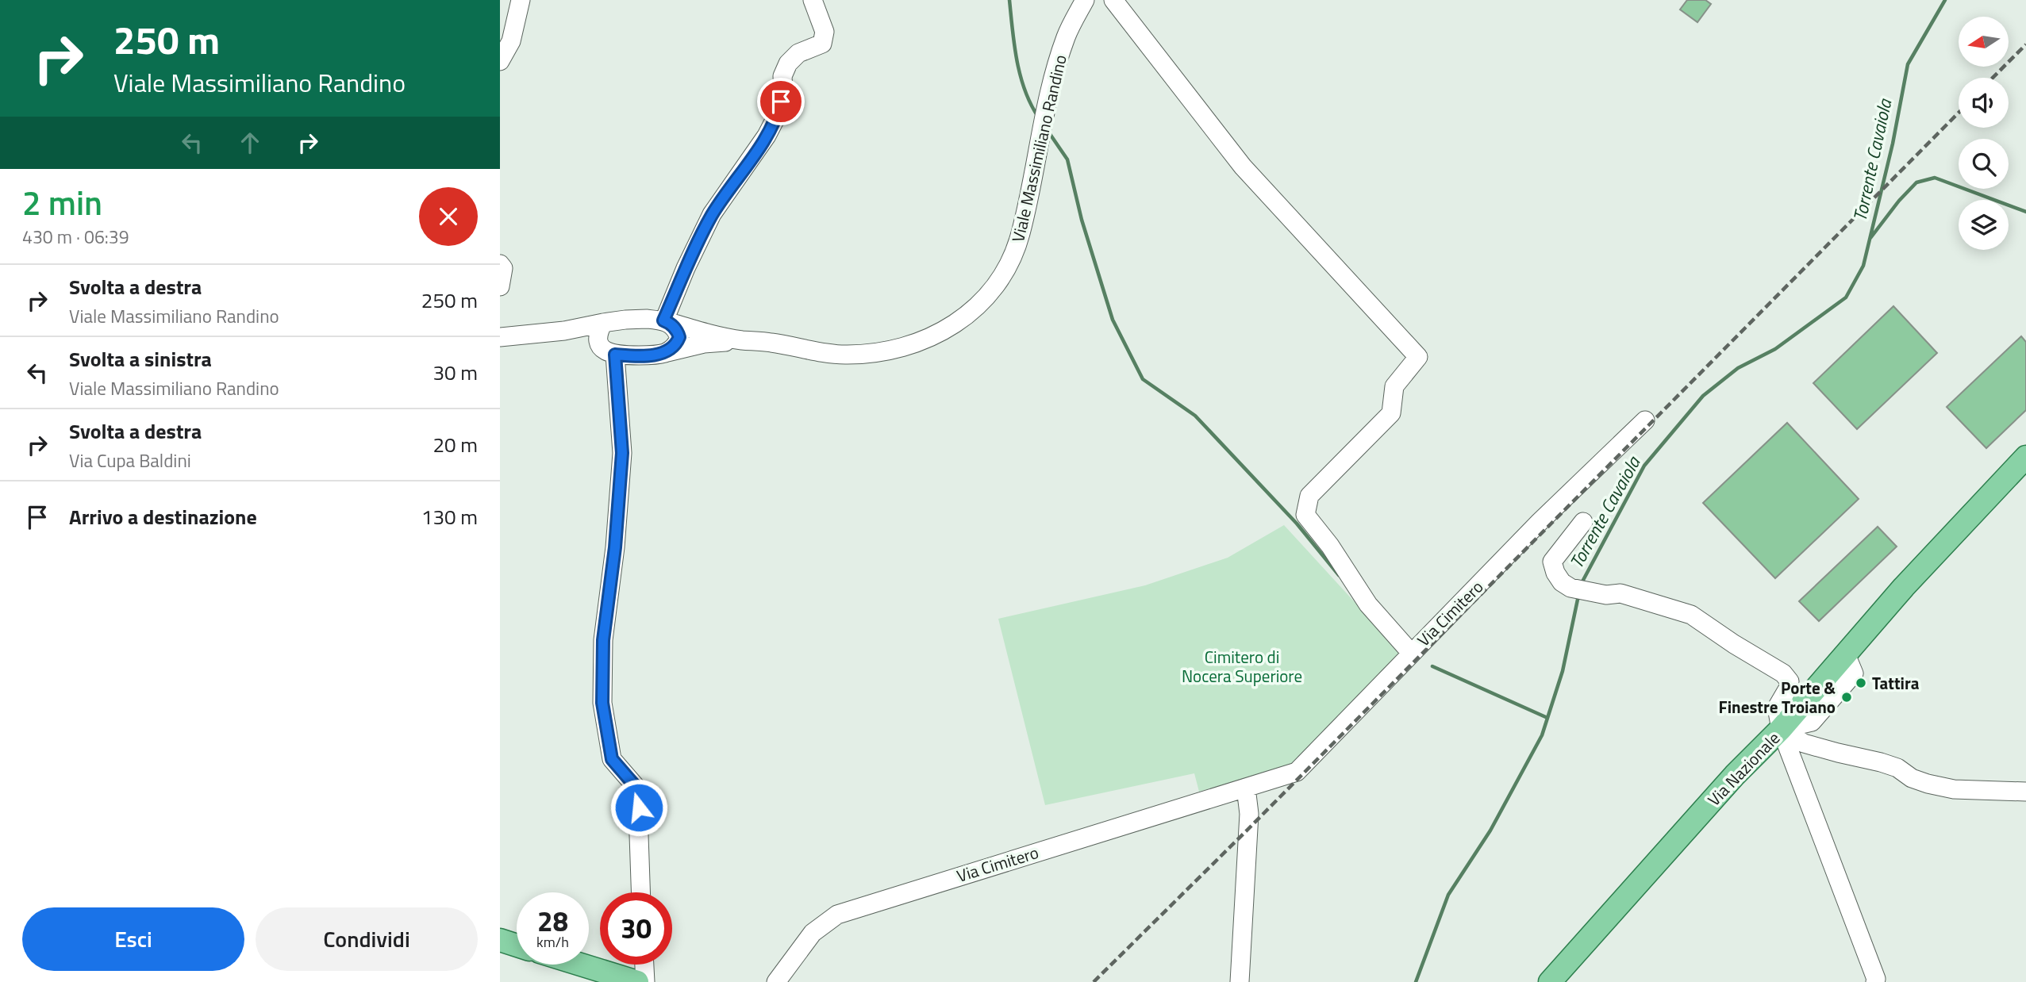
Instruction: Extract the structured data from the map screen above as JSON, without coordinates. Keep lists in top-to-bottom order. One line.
{"streets":{"main road":["Via Nazionale"],"street":["Viale Massimiliano Randino","Via Cimitero"]},"water":["Torrente Cavaiola"],"parks":["Cimitero di Nocera Superiore"],"places":["Tattira","Porte & Finestre Troiano"],"north":"left","page":{"turn":["250 m","Viale Massimiliano Randino"],"heading":["2 min","430 m · 06:39"],"list":[{"name":"Svolta a destra","note":"Viale Massimiliano Randino","value":"250 m"},{"name":"Svolta a sinistra","note":"Viale Massimiliano Randino","value":"30 m"},{"name":"Svolta a destra","note":"Via Cupa Baldini","value":"20 m"},{"name":"Arrivo a destinazione","value":"130 m"}],"speed":"28 km/h","limit":"30","buttons":["Esci","Condividi"]}}
